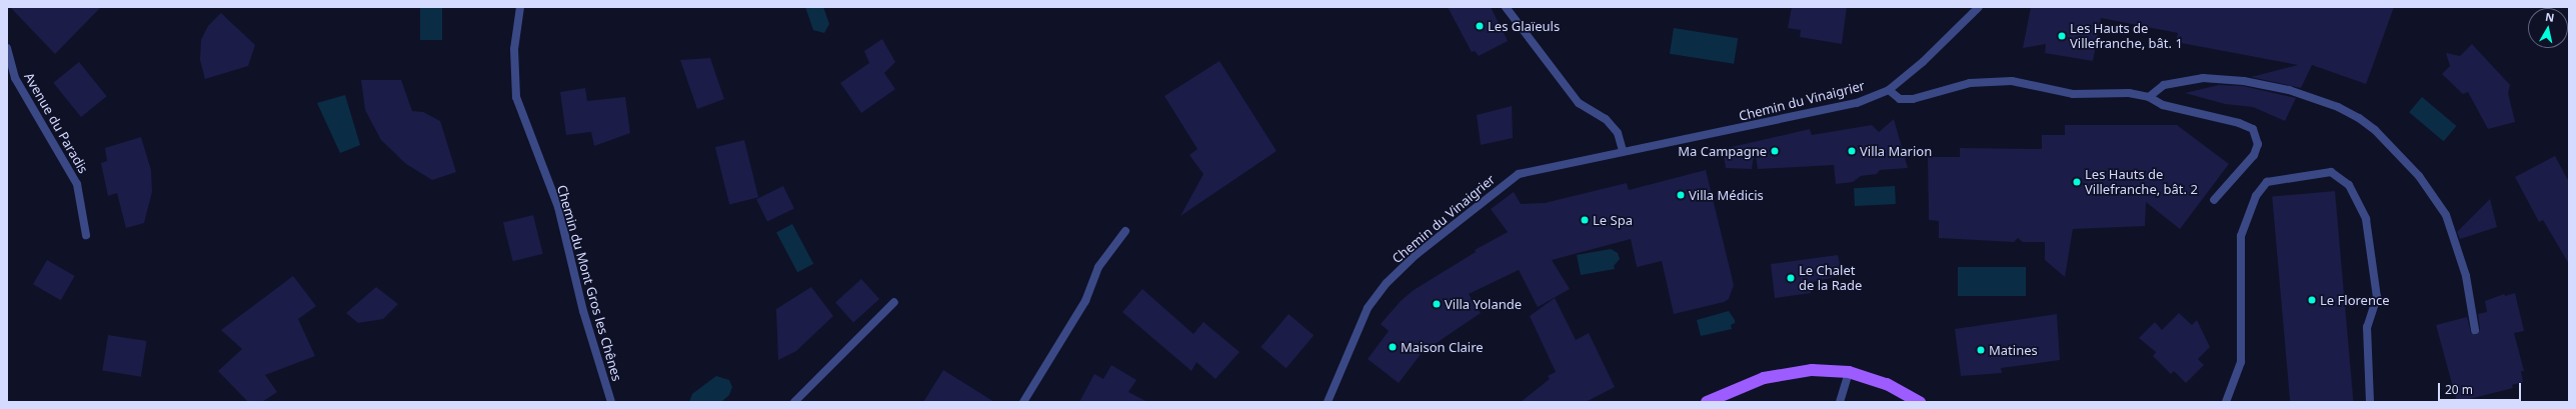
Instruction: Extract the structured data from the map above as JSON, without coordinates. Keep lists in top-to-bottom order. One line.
{"streets":{"street":["Chemin du Vinaigrier","Avenue du Paradis","Chemin du Mont Gros les Chênes"]},"places":["Les Glaïeuls","Les Hauts de Villefranche, bât. 1","Ma Campagne","Villa Marion","Les Hauts de Villefranche, bât. 2","Villa Médicis","Le Spa","Le Chalet de la Rade","Le Florence","Villa Yolande","Maison Claire","Matines"],"scale_bar":"20 m","north":"top"}
